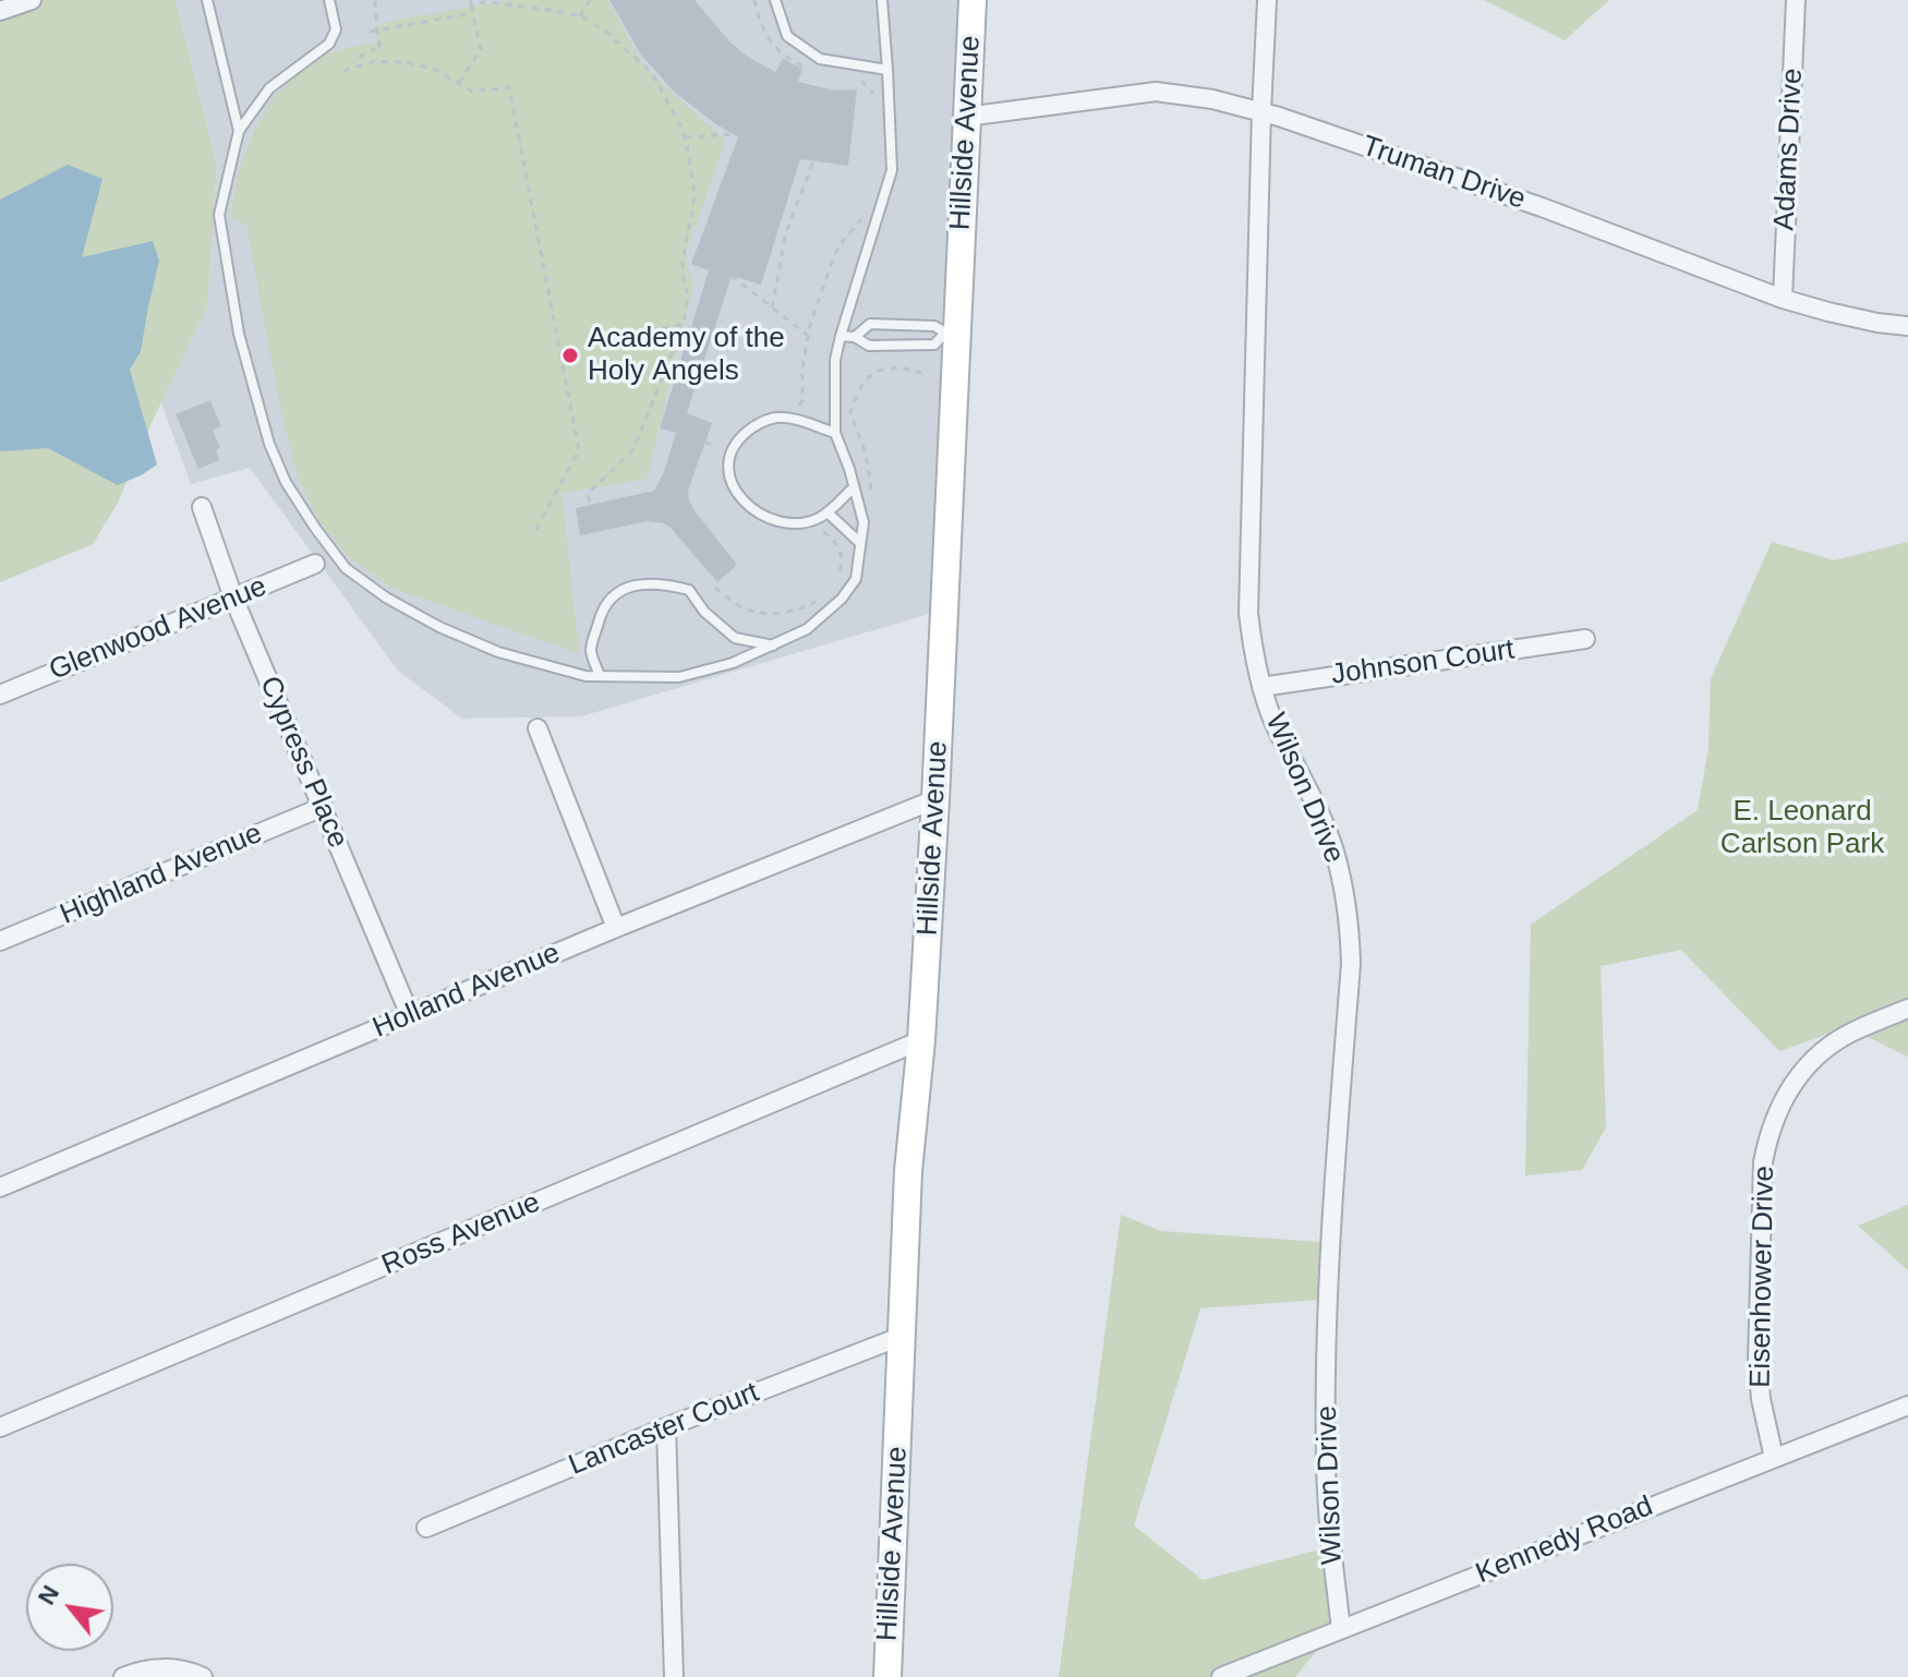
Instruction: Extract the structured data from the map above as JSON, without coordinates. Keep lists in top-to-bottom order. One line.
{"streets":{"main road":["Hillside Avenue"],"street":["Adams Drive","Truman Drive","Glenwood Avenue","Johnson Court","Cypress Place","Wilson Drive","Highland Avenue","Holland Avenue","Ross Avenue","Eisenhower Drive","Lancaster Court","Kennedy Road"]},"crossings":[["Hillside Avenue","Truman Drive"],["Hillside Avenue","Holland Avenue"],["Hillside Avenue","Ross Avenue"],["Hillside Avenue","Lancaster Court"],["Adams Drive","Truman Drive"],["Truman Drive","Wilson Drive"],["Glenwood Avenue","Cypress Place"],["Johnson Court","Wilson Drive"],["Cypress Place","Highland Avenue"],["Cypress Place","Holland Avenue"],["Wilson Drive","Kennedy Road"],["Eisenhower Drive","Kennedy Road"]],"parks":["E. Leonard Carlson Park"],"places":["Academy of the Holy Angels"],"north":"top left"}
